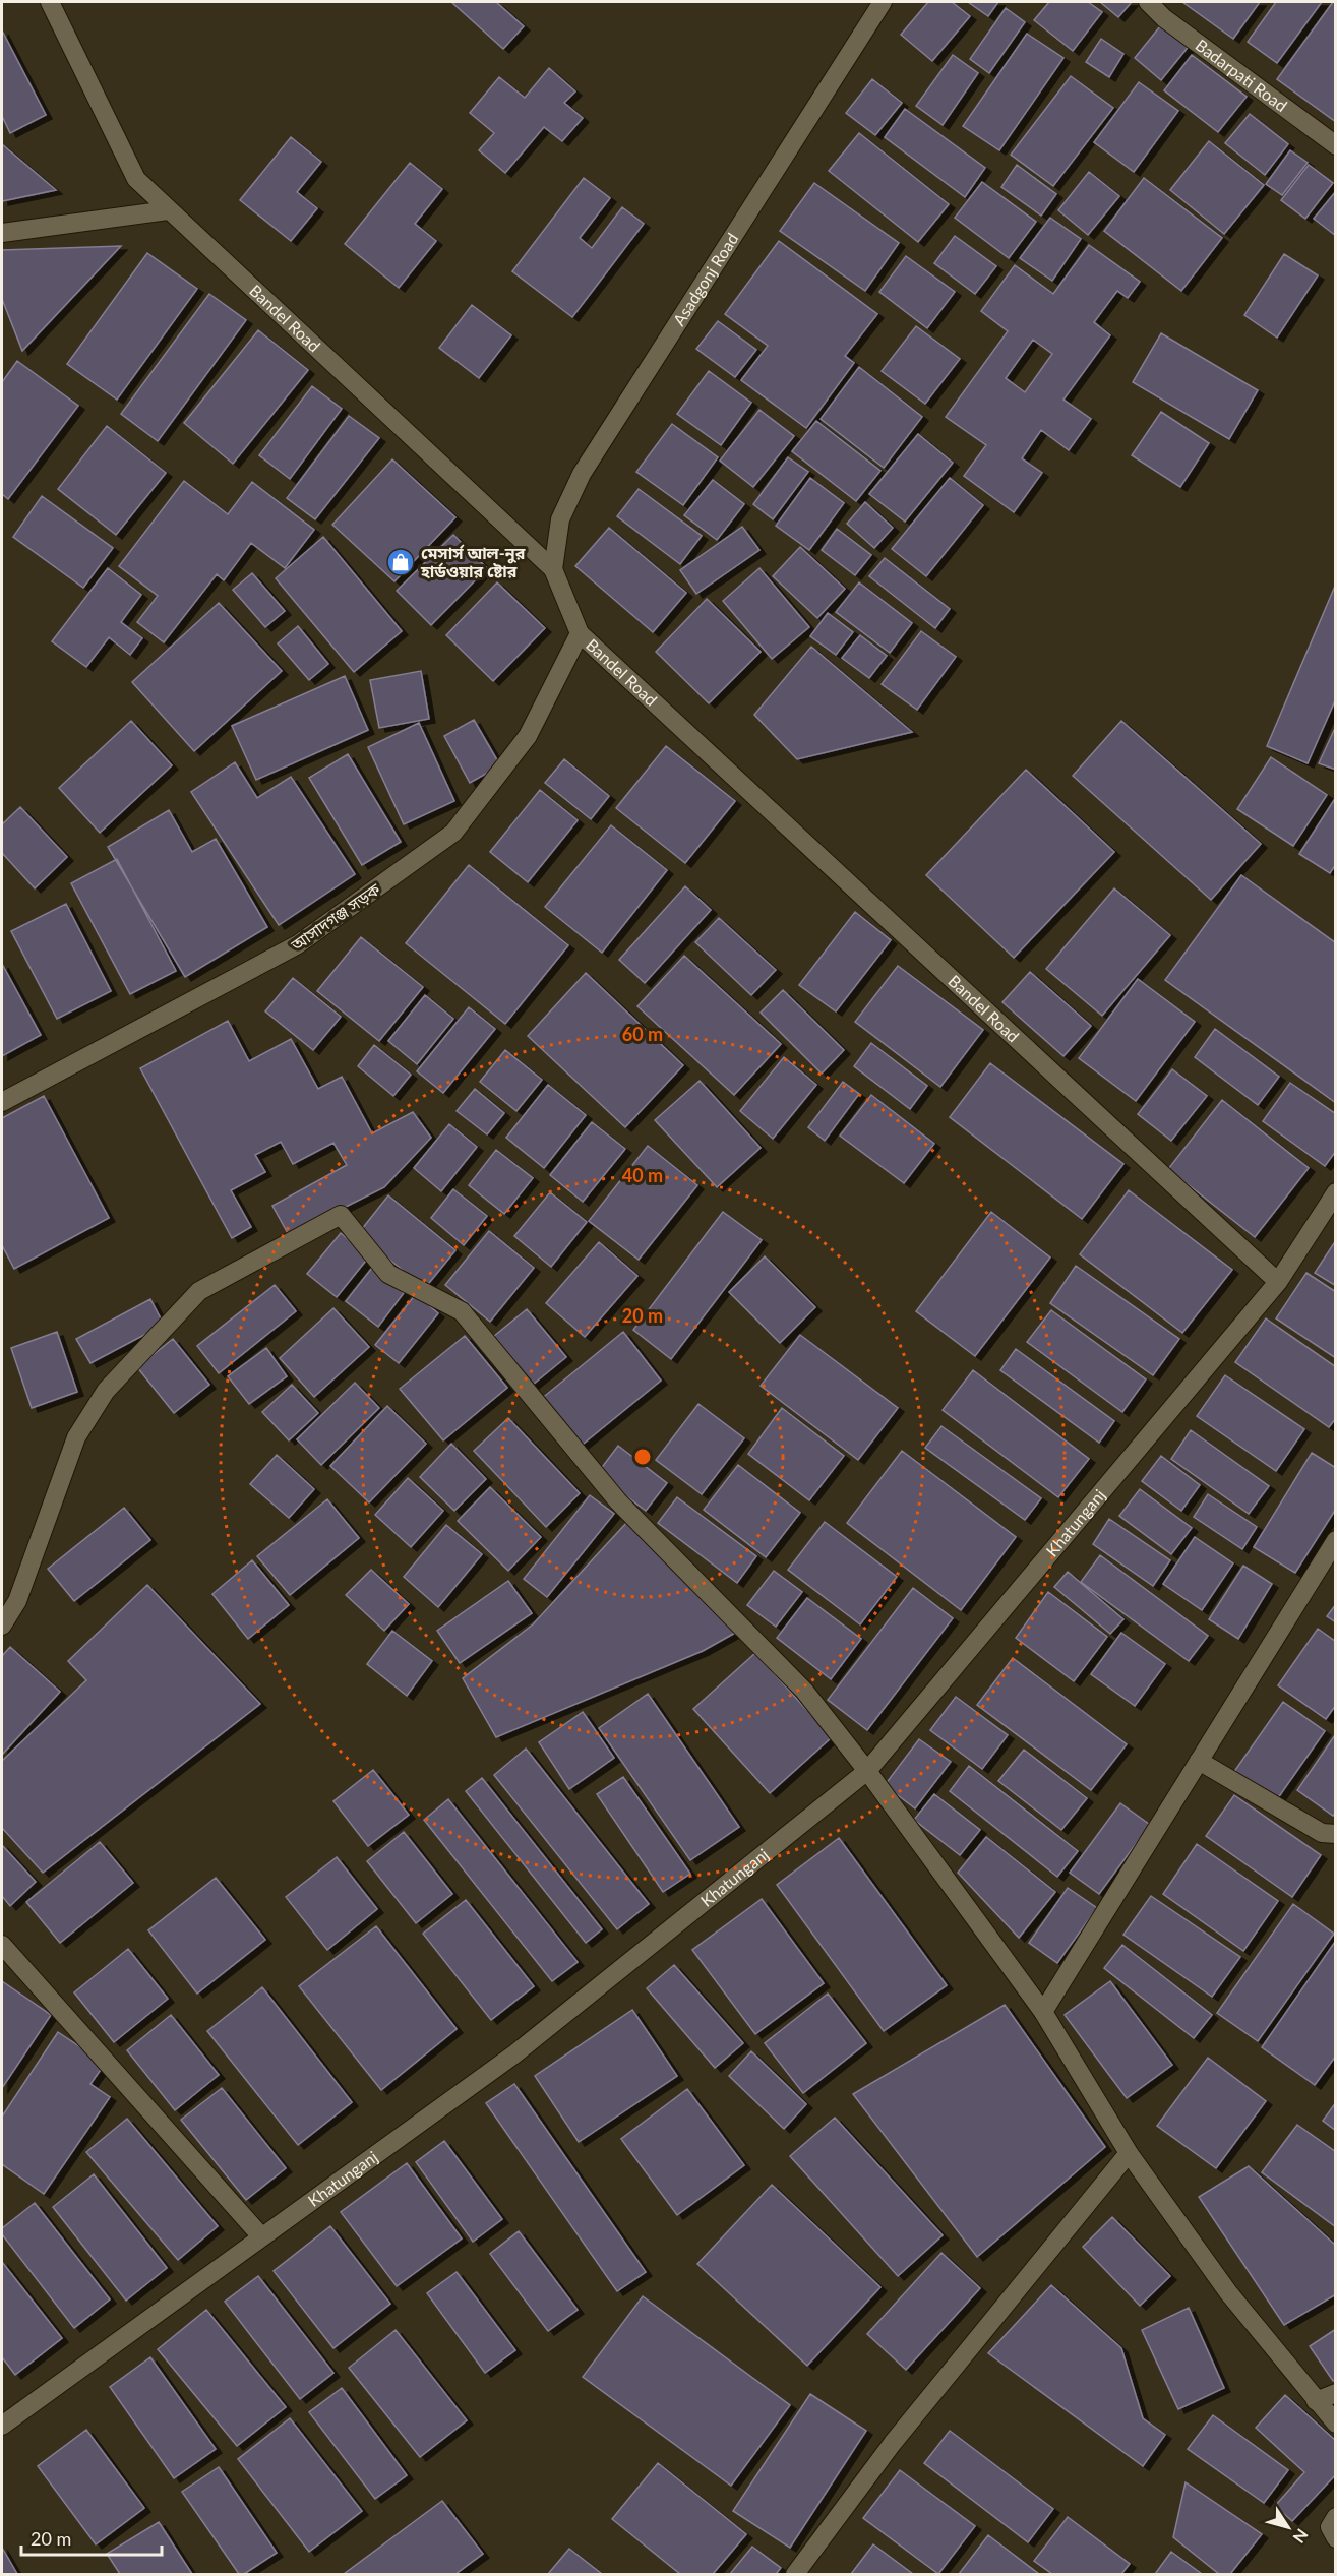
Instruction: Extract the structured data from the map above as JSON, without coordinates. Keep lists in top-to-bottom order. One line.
{"streets":{"street":["Badarpati Road","Asadgonj Road","Bandel Road","আসাদগঞ্জ সড়ক","Khatunganj"]},"crossings":[["Asadgonj Road","Bandel Road"],["Bandel Road","আসাদগঞ্জ সড়ক"],["Bandel Road","Khatunganj"]],"places":{"shop":["মেসার্স আল-নুর হার্ডওয়ার ষ্টোর"]},"scale_bar":"20 m","north":"bottom right","rings":["60 m","40 m","20 m"]}
